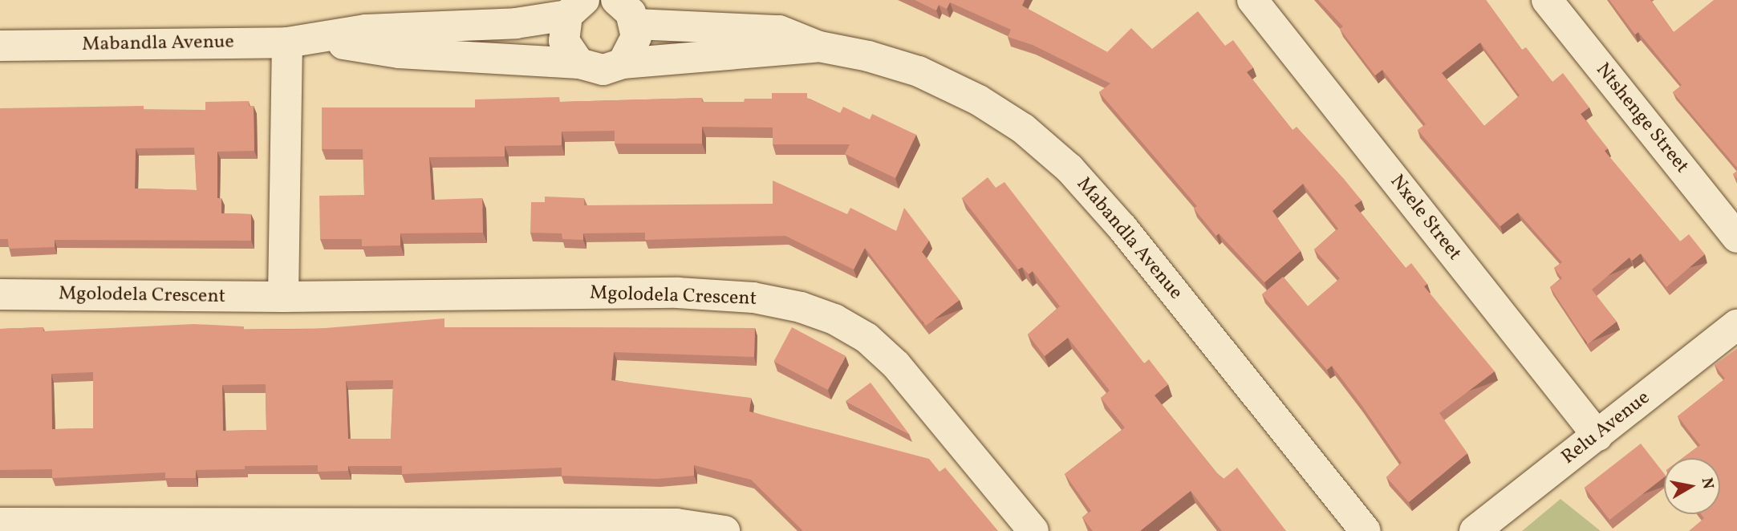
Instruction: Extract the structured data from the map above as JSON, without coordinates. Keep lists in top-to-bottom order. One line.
{"streets":{"street":["Mabandla Avenue","Ntshenge Street","Nxele Street","Mgolodela Crescent","Relu Avenue"]},"crossings":[["Nxele Street","Relu Avenue"]],"north":"right"}
